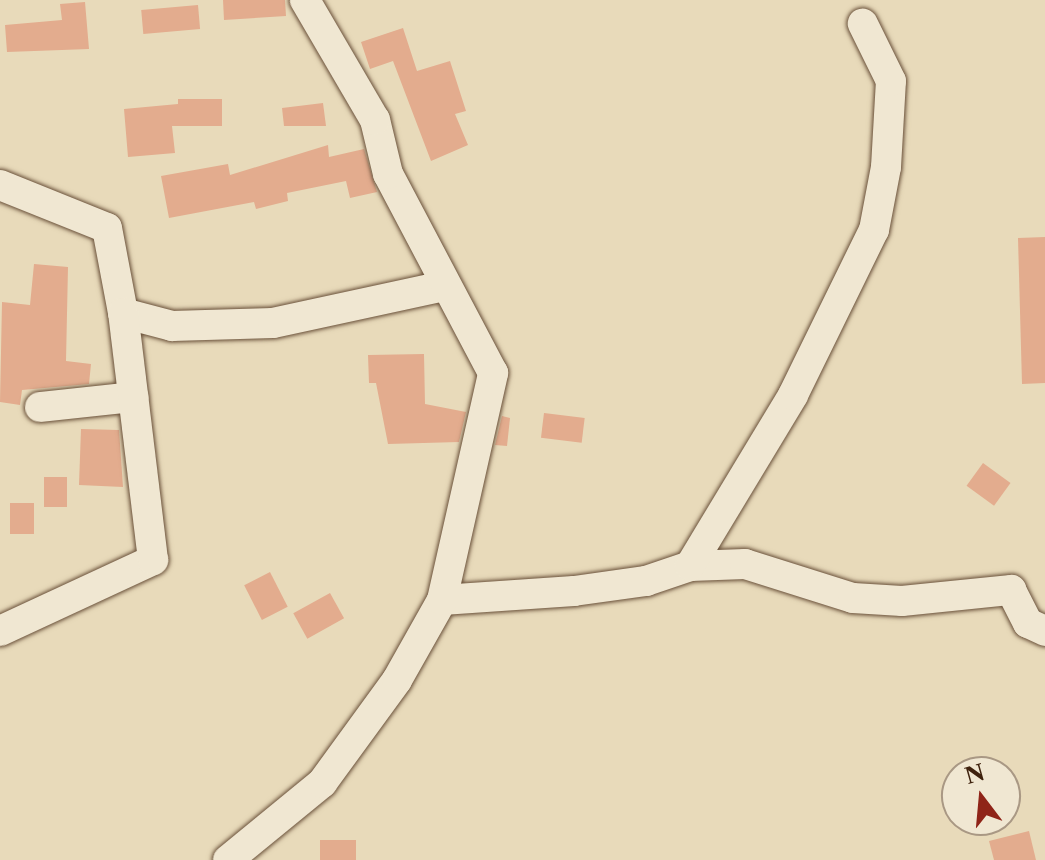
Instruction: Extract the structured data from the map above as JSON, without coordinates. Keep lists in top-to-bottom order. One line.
{"north":"top"}
